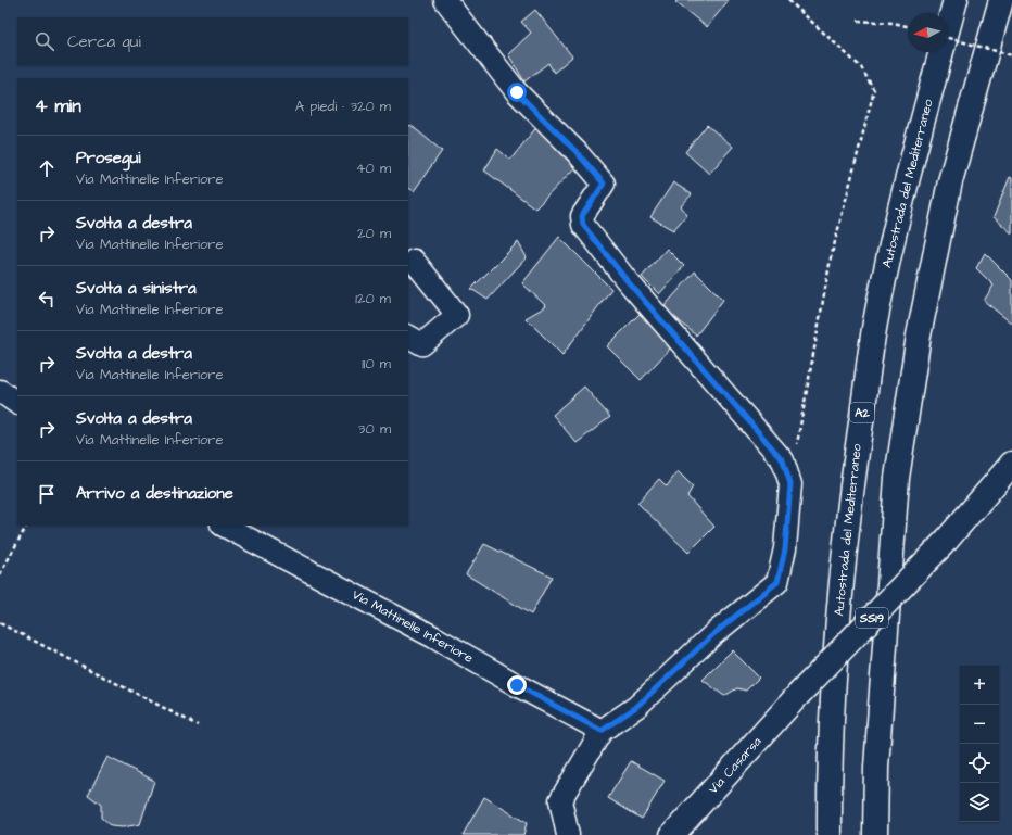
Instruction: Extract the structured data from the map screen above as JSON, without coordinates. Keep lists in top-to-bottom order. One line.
{"streets":{"main road":["Autostrada del Mediterraneo","A2","SS19","Via Casarsa"],"street":["Via Mattinelle Inferiore"]},"north":"left","page":{"search":"Cerca qui","heading":["4 min","A piedi · 320 m"],"list":[["Prosegui","Via Mattinelle Inferiore","40 m"],["Svolta a destra","Via Mattinelle Inferiore","20 m"],["Svolta a sinistra","Via Mattinelle Inferiore","120 m"],["Svolta a destra","Via Mattinelle Inferiore","110 m"],["Svolta a destra","Via Mattinelle Inferiore","30 m"],"Arrivo a destinazione"],"map_buttons":["+","−"]}}
